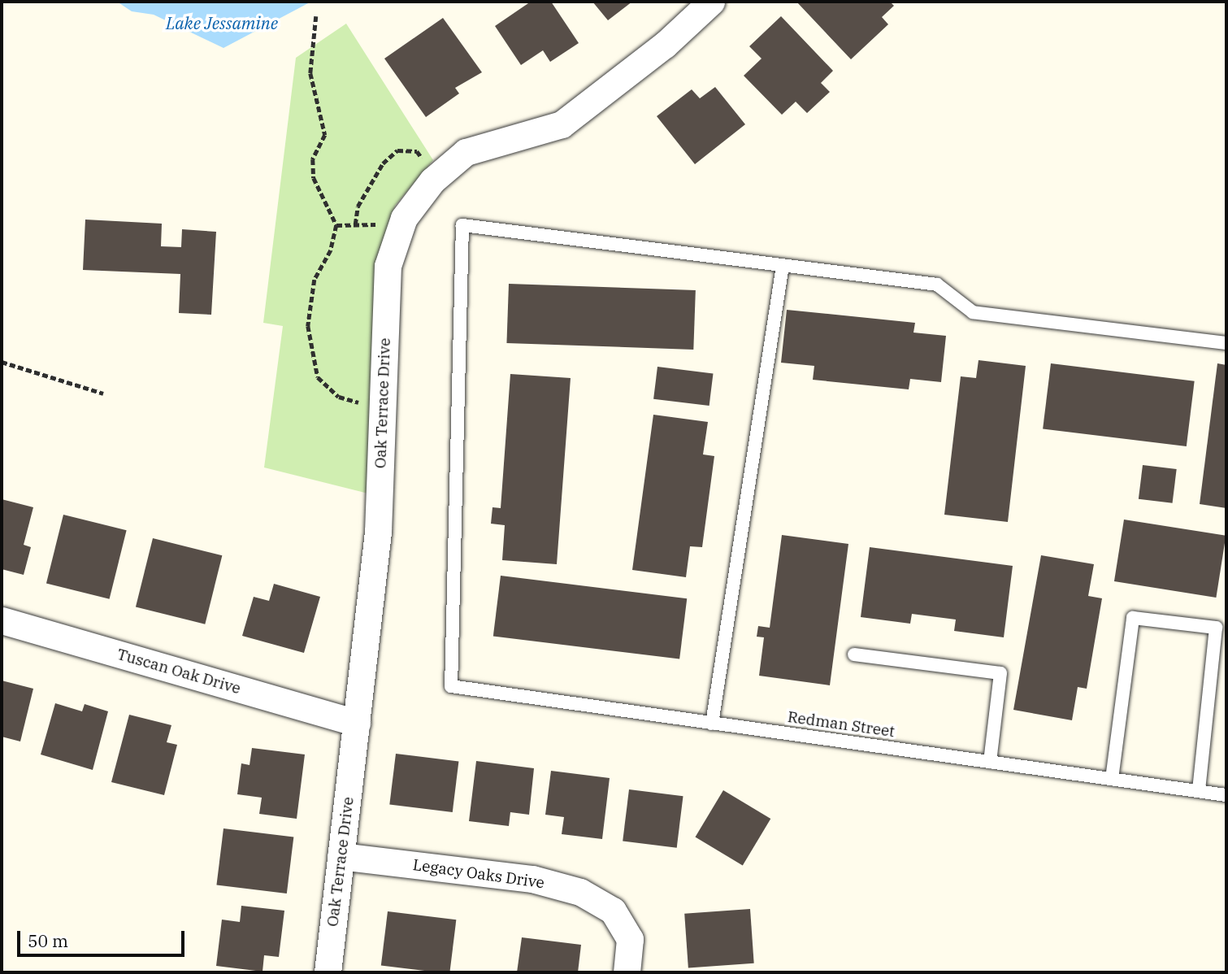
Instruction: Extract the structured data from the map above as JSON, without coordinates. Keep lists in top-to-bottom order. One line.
{"streets":{"street":["Oak Terrace Drive","Tuscan Oak Drive","Legacy Oaks Drive"],"lane":["Redman Street"]},"crossings":[["Oak Terrace Drive","Tuscan Oak Drive"],["Oak Terrace Drive","Legacy Oaks Drive"]],"water":["Lake Jessamine"],"scale_bar":"50 m"}
